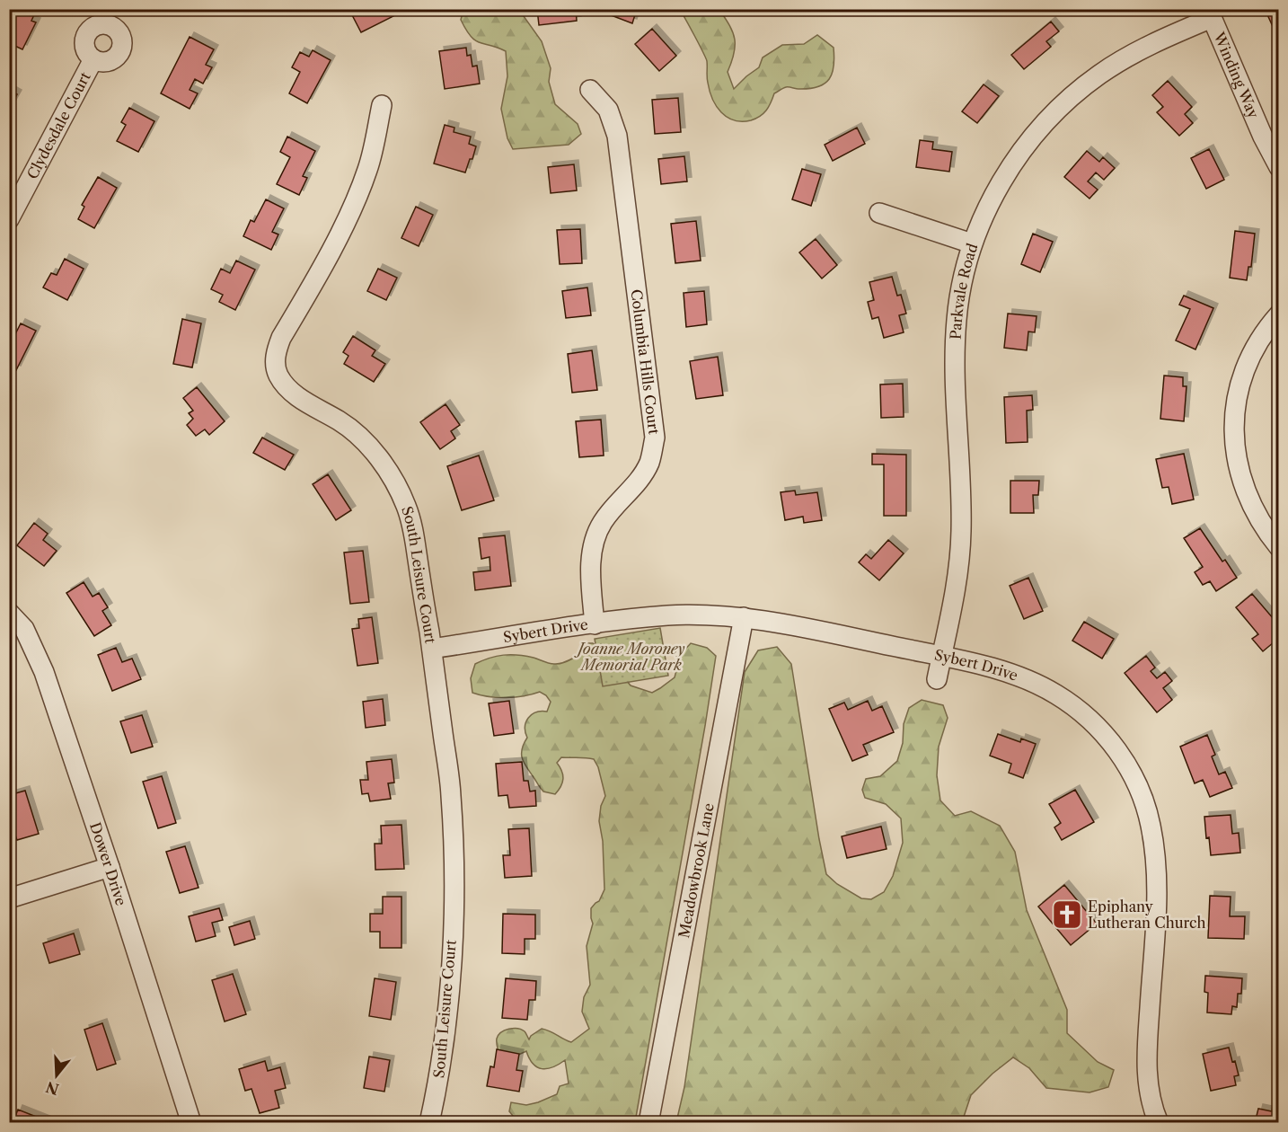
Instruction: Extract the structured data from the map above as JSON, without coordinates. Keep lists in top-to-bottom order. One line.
{"streets":{"street":["Winding Way","Clydesdale Court","Parkvale Road","Columbia Hills Court","South Leisure Court","Sybert Drive","Dower Drive","Meadowbrook Lane"]},"crossings":[["Winding Way","Parkvale Road"],["Parkvale Road","Sybert Drive"],["Columbia Hills Court","Sybert Drive"],["South Leisure Court","Sybert Drive"],["Sybert Drive","Meadowbrook Lane"]],"parks":["Joanne Moroney Memorial Park"],"places":{"church":["Epiphany Lutheran Church"]},"north":"bottom"}
